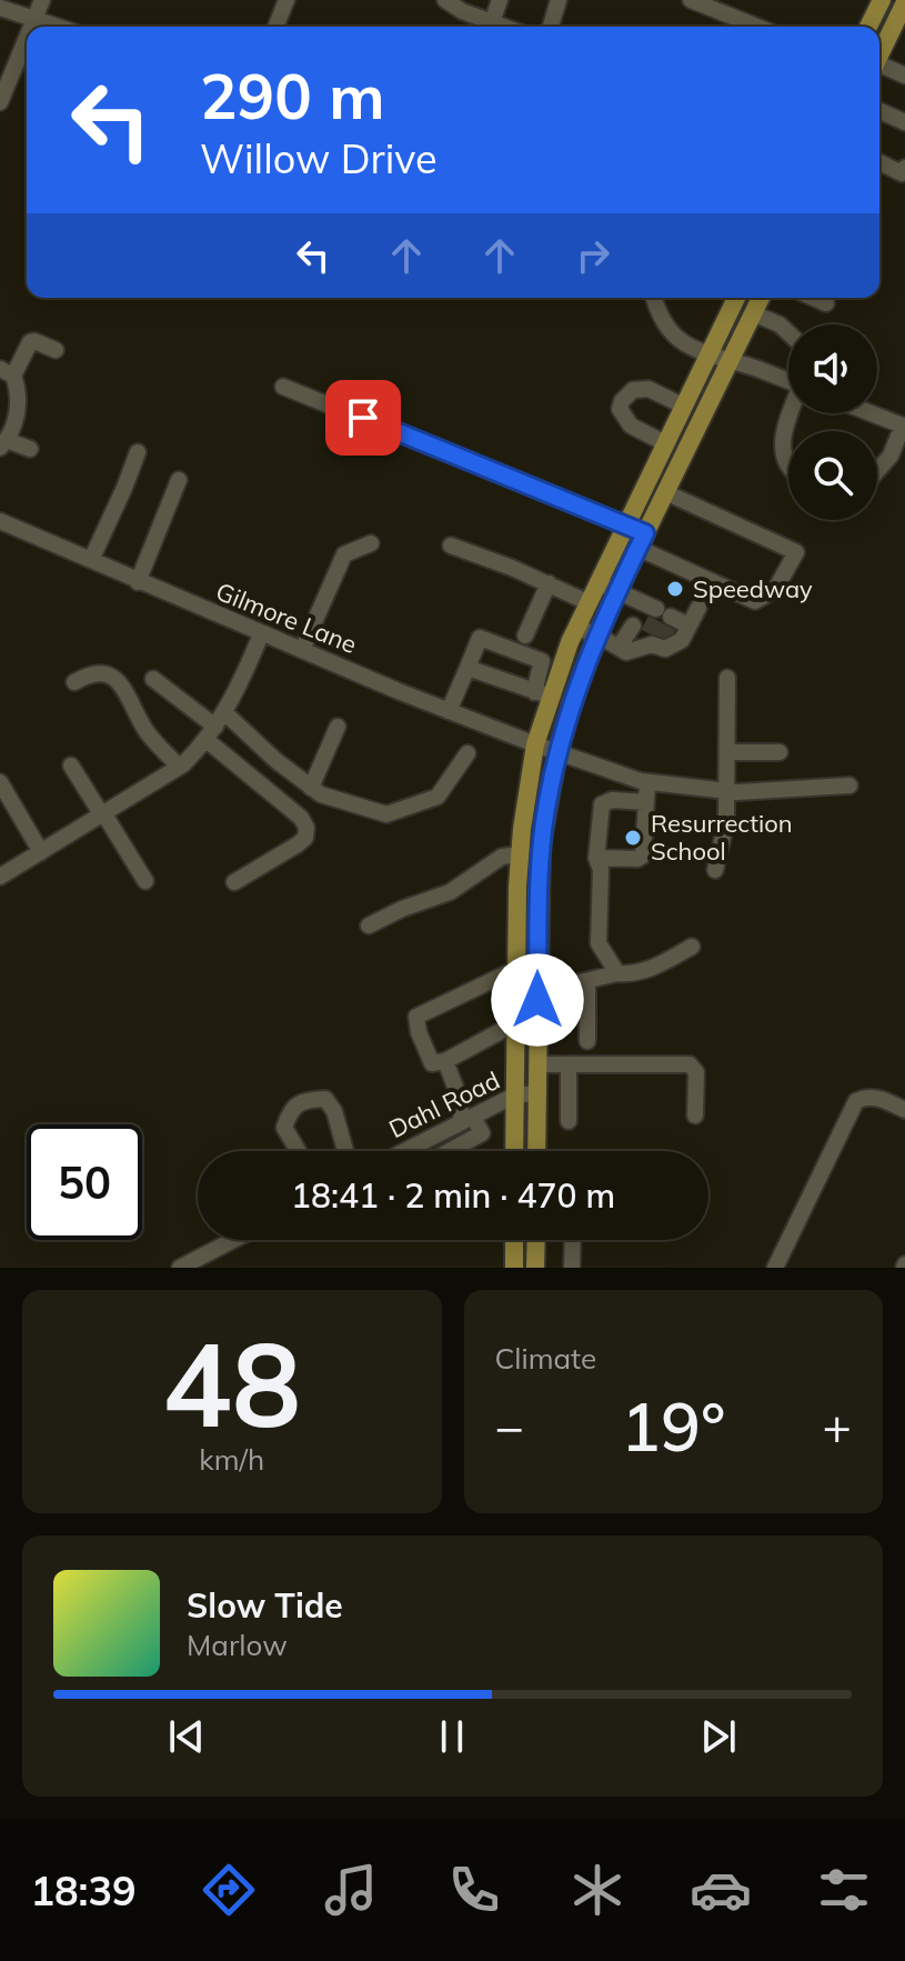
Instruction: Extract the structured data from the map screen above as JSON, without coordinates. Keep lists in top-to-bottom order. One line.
{"streets":{"street":["Gilmore Lane","Dahl Road"]},"places":["Speedway","Resurrection School"],"page":{"turn":["290 m","Willow Drive"],"limit":"50","trip":"18:41 · 2 min · 470 m","tile":[["48","km/h"],"Climate"],"heat":["−","19°","+"],"song":["Slow Tide","Marlow"],"tabs":"18:39"}}
